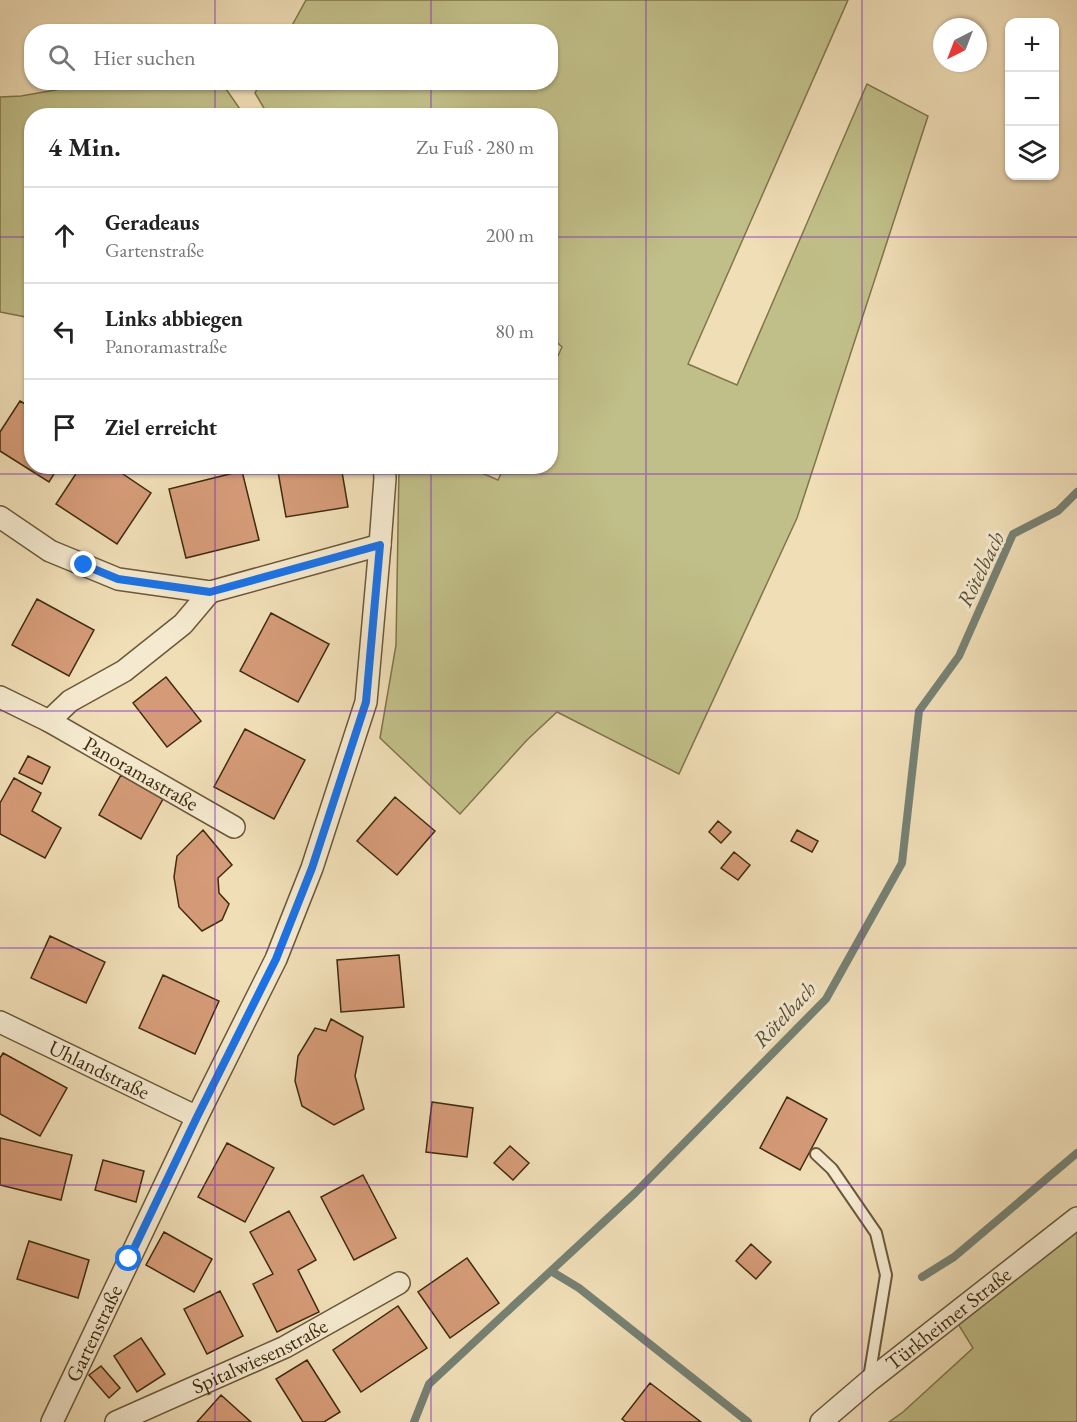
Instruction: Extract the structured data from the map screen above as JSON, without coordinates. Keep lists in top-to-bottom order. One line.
{"streets":{"street":["Panoramastraße","Uhlandstraße","Türkheimer Straße","Gartenstraße","Spitalwiesenstraße"]},"crossings":[["Uhlandstraße","Gartenstraße"]],"water":["Rötelbach"],"north":"bottom left","page":{"map_buttons":["+","−"],"search":"Hier suchen","heading":["4 Min.","Zu Fuß · 280 m"],"list":[["Geradeaus","Gartenstraße","200 m"],["Links abbiegen","Panoramastraße","80 m"],"Ziel erreicht"]}}
